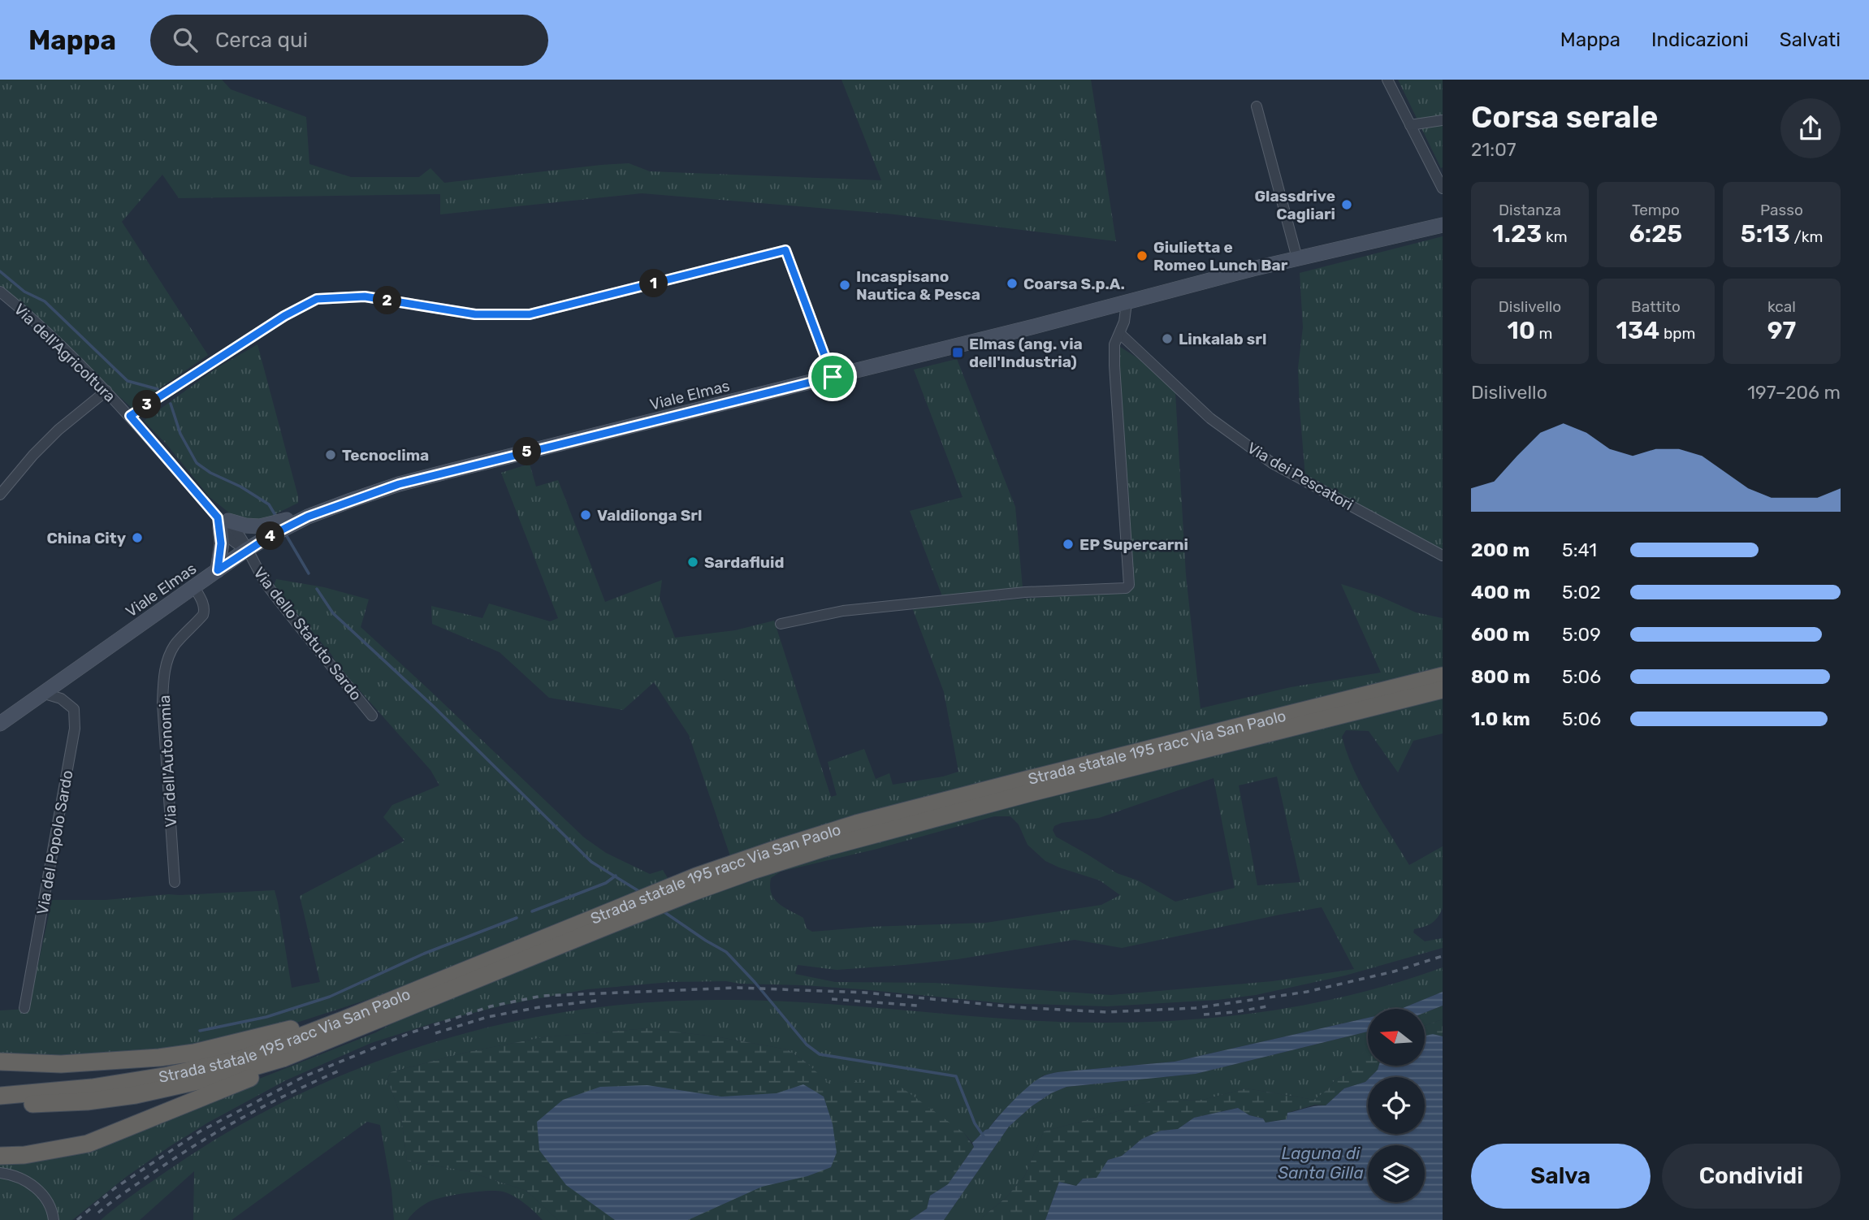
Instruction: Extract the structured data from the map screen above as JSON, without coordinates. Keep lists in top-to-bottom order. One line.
{"streets":{"highway":["Strada statale 195 racc Via San Paolo"],"main road":["Viale Elmas"],"street":["Via dell'Agricoltura","Via dei Pescatori","Via dello Statuto Sardo","Via dell'Autonomia","Via del Popolo Sardo"]},"crossings":[["Via dell'Agricoltura","Viale Elmas"],["Via dell'Agricoltura","Via dello Statuto Sardo"],["Viale Elmas","Via dello Statuto Sardo"],["Viale Elmas","Via dell'Autonomia"],["Viale Elmas","Via del Popolo Sardo"]],"water":["Laguna di Santa Gilla"],"places":{"other":["Glassdrive Cagliari","Giulietta e Romeo Lunch Bar","Coarsa S.p.A.","Incaspisano Nautica & Pesca","Linkalab srl","Tecnoclima","Valdilonga Srl","China City","EP Supercarni","Sardafluid"],"transit":["Elmas (ang. via dell'Industria)"]},"north":"left","page":{"header":"Mappa","search":"Cerca qui","nav":["Mappa","Indicazioni","Salvati"],"heading":["Corsa serale","21:07"],"stats":[["Distanza","1.23 km"],["Tempo","6:25"],["Passo","5:13 /km"],["Dislivello","10 m"],["Battito","134 bpm"],["kcal","97"]],"pins":["1","2","3","5","4"],"chart":["Dislivello","197–206 m"],"list":[{"name":"200 m","note":"5:41"},{"name":"400 m","note":"5:02"},{"name":"600 m","note":"5:09"},{"name":"800 m","note":"5:06"},{"name":"1.0 km","note":"5:06"}],"buttons":["Salva","Condividi"]}}
